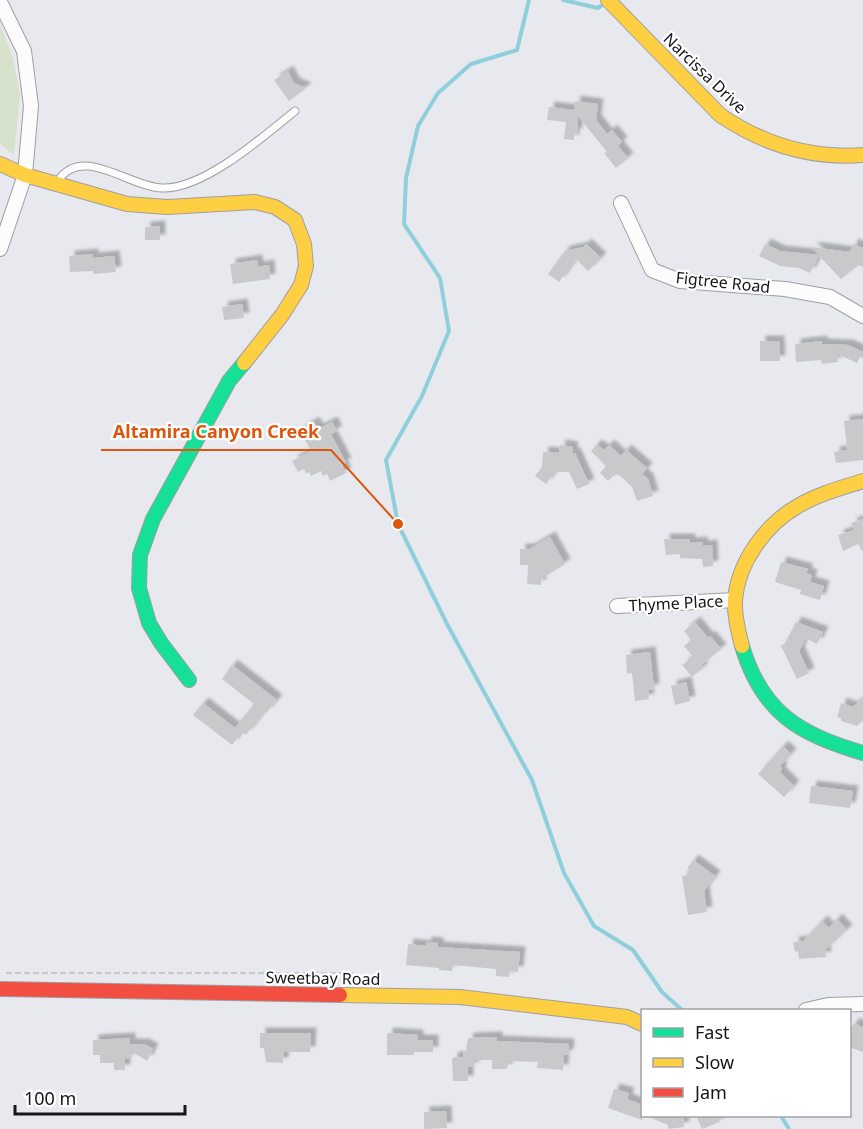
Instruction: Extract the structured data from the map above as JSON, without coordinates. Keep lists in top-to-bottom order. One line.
{"streets":{"street":["Narcissa Drive","Figtree Road","Thyme Place","Sweetbay Road"]},"places":["Altamira Canyon Creek"],"legend":["Fast","Slow","Jam"],"scale_bar":"100 m"}
